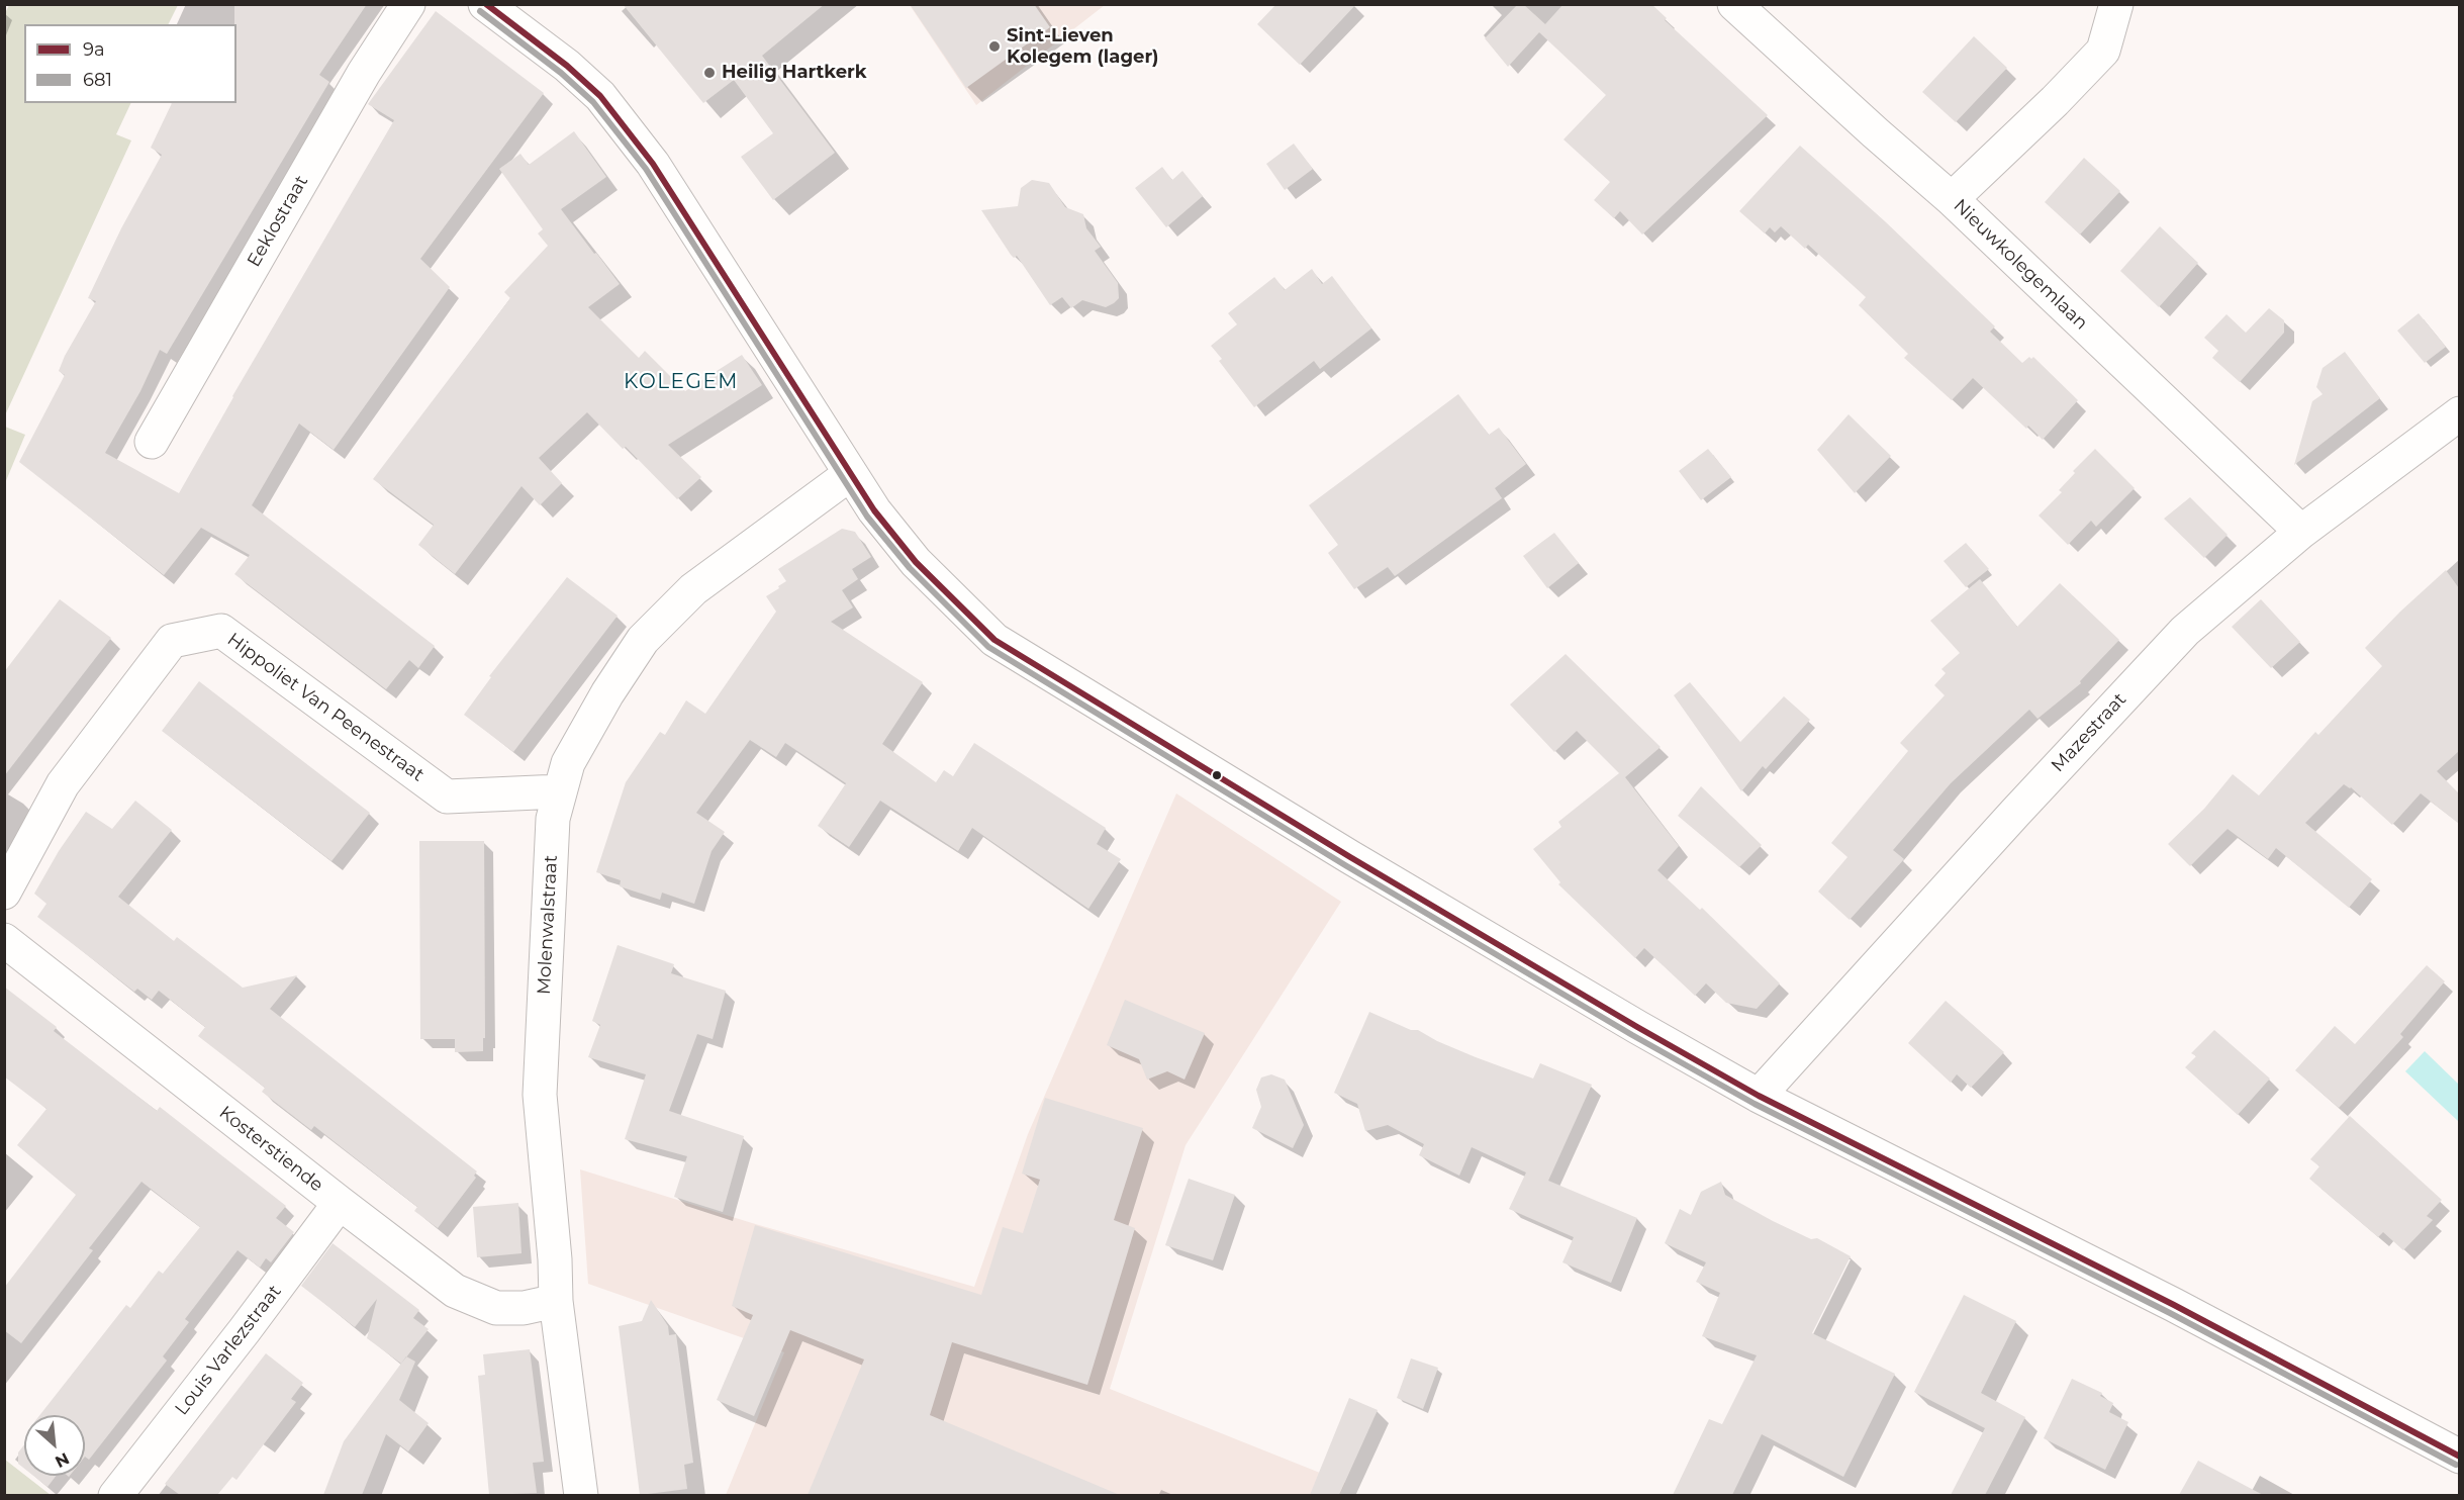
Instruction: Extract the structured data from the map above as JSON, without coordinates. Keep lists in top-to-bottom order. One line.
{"streets":{"street":["Eeklostraat","Nieuwkolegemlaan","Hippoliet Van Peenestraat","Mazestraat","Molenwalstraat","Kosterstiende","Louis Varlezstraat"]},"crossings":[["Nieuwkolegemlaan","Mazestraat"],["Hippoliet Van Peenestraat","Molenwalstraat"],["Molenwalstraat","Kosterstiende"],["Kosterstiende","Louis Varlezstraat"]],"districts":["KOLEGEM"],"places":["Sint-Lieven Kolegem (lager)","Heilig Hartkerk"],"lines":["transit line 9a","transit line 681"],"legend":["9a","681"],"north":"bottom right"}
